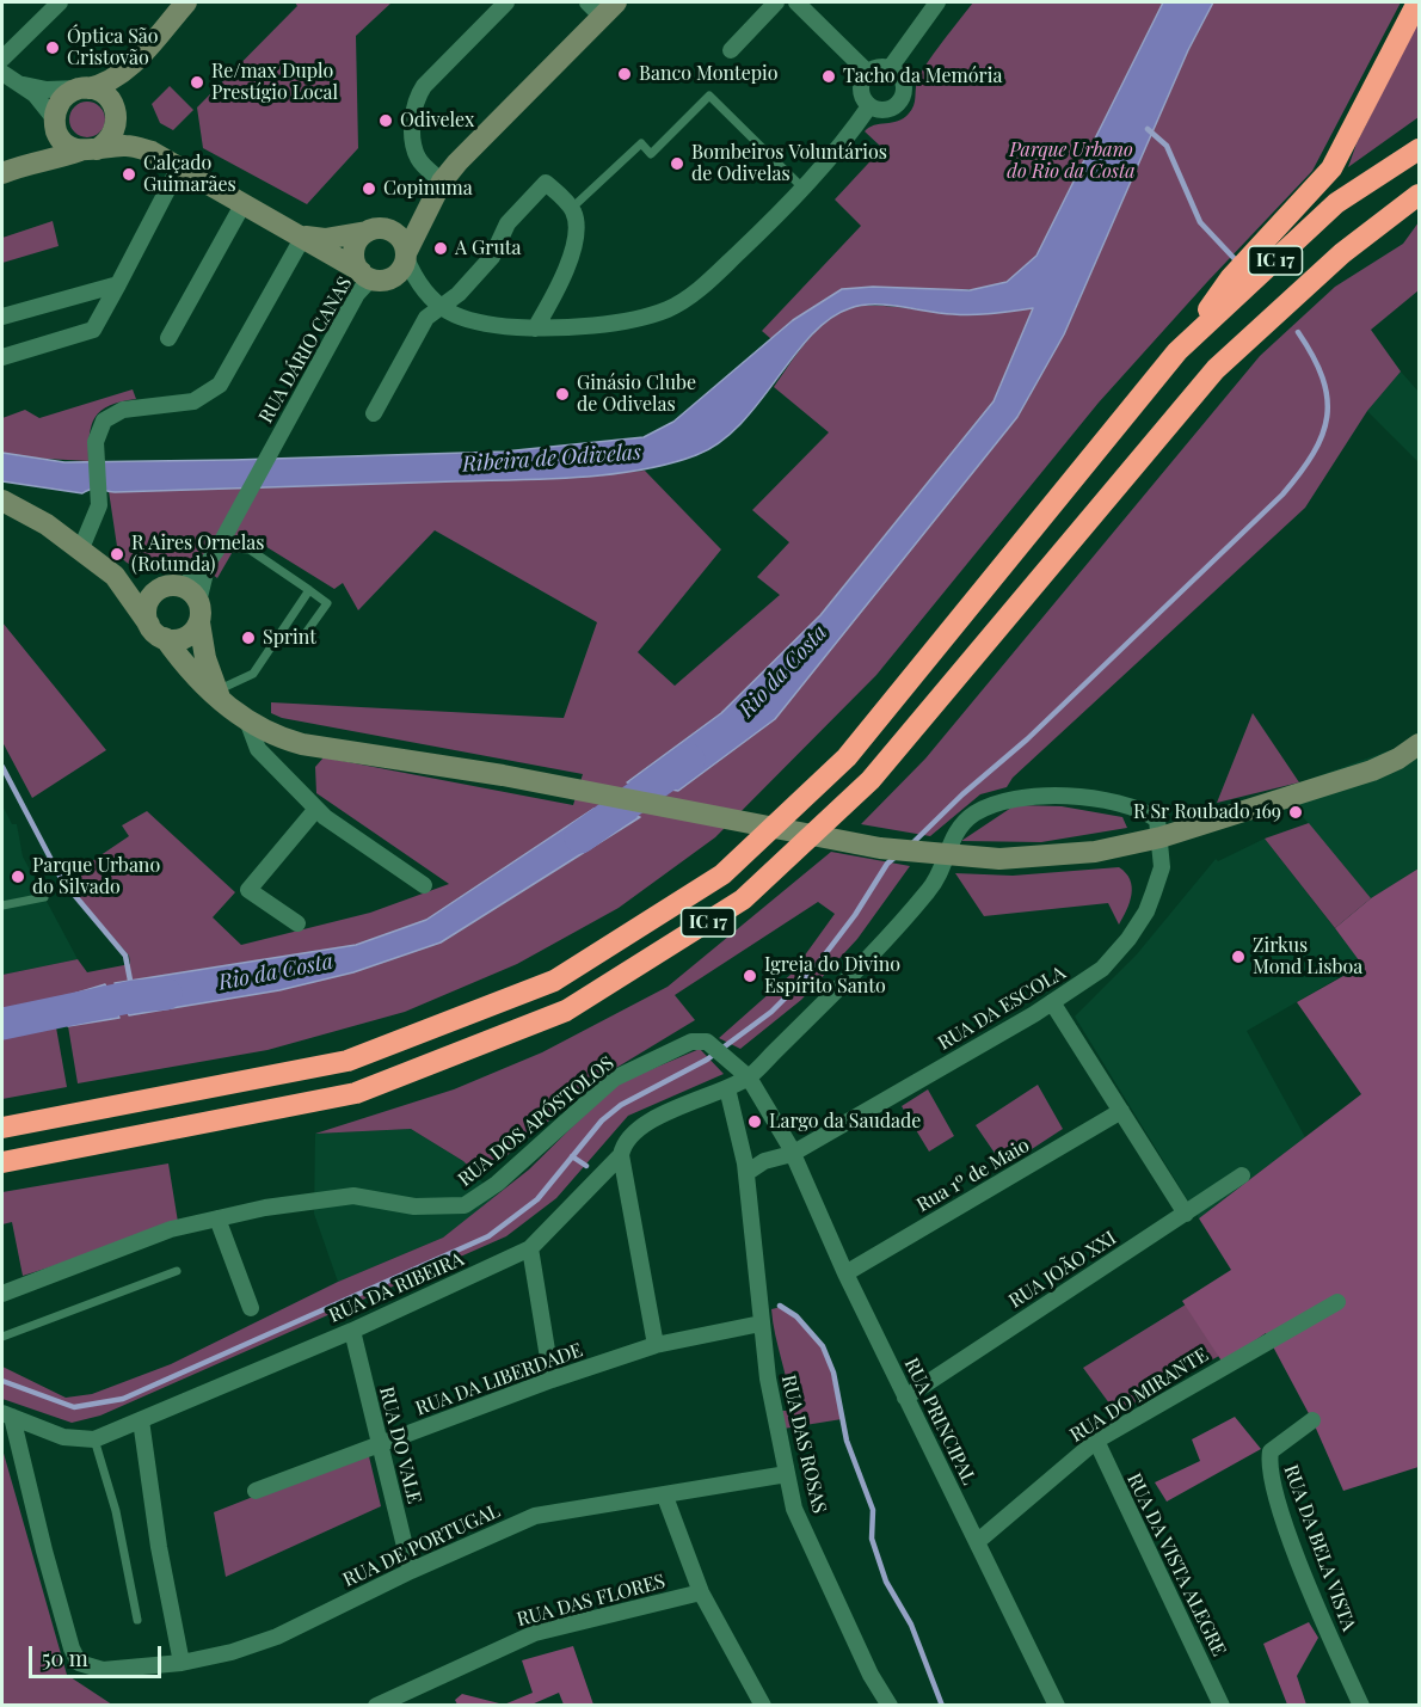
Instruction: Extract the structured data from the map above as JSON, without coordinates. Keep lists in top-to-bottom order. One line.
{"streets":{"highway":["IC 17"],"street":["RUA DÁRIO CANAS","RUA DA ESCOLA","RUA DOS APÓSTOLOS","Rua 1º de Maio","RUA JOÃO XXI","RUA DA RIBEIRA","RUA DA LIBERDADE","RUA DO MIRANTE","RUA PRINCIPAL","RUA DAS ROSAS","RUA DO VALE","RUA DE PORTUGAL","RUA DA BELA VISTA","RUA DA VISTA ALEGRE","RUA DAS FLORES"]},"crossings":[["RUA DA ESCOLA","RUA DOS APÓSTOLOS"],["RUA DA ESCOLA","RUA DA RIBEIRA"],["RUA DA ESCOLA","RUA PRINCIPAL"],["RUA DA ESCOLA","RUA DAS ROSAS"],["RUA DOS APÓSTOLOS","RUA DA RIBEIRA"],["RUA DOS APÓSTOLOS","RUA PRINCIPAL"],["Rua 1º de Maio","RUA PRINCIPAL"],["RUA JOÃO XXI","RUA PRINCIPAL"],["RUA DA RIBEIRA","RUA DO VALE"],["RUA DA RIBEIRA","RUA DE PORTUGAL"],["RUA DA LIBERDADE","RUA DAS ROSAS"],["RUA DA LIBERDADE","RUA DO VALE"],["RUA DO MIRANTE","RUA PRINCIPAL"],["RUA DO MIRANTE","RUA DA VISTA ALEGRE"],["RUA DAS ROSAS","RUA DE PORTUGAL"],["RUA DO VALE","RUA DE PORTUGAL"]],"water":["Ribeira de Odivelas","Rio da Costa"],"parks":["Parque Urbano do Rio da Costa"],"places":["Óptica São Cristovão","Banco Montepio","Tacho da Memória","Re/max Duplo Prestígio Local","Odivelex","Bombeiros Voluntários de Odivelas","Calçado Guimarães","Copinuma","A Gruta","Ginásio Clube de Odivelas","R Aires Ornelas (Rotunda)","Sprint","R Sr Roubado 169","Parque Urbano do Silvado","Zirkus Mond Lisboa","Igreja do Divino Espírito Santo","Largo da Saudade"],"scale_bar":"50 m"}
